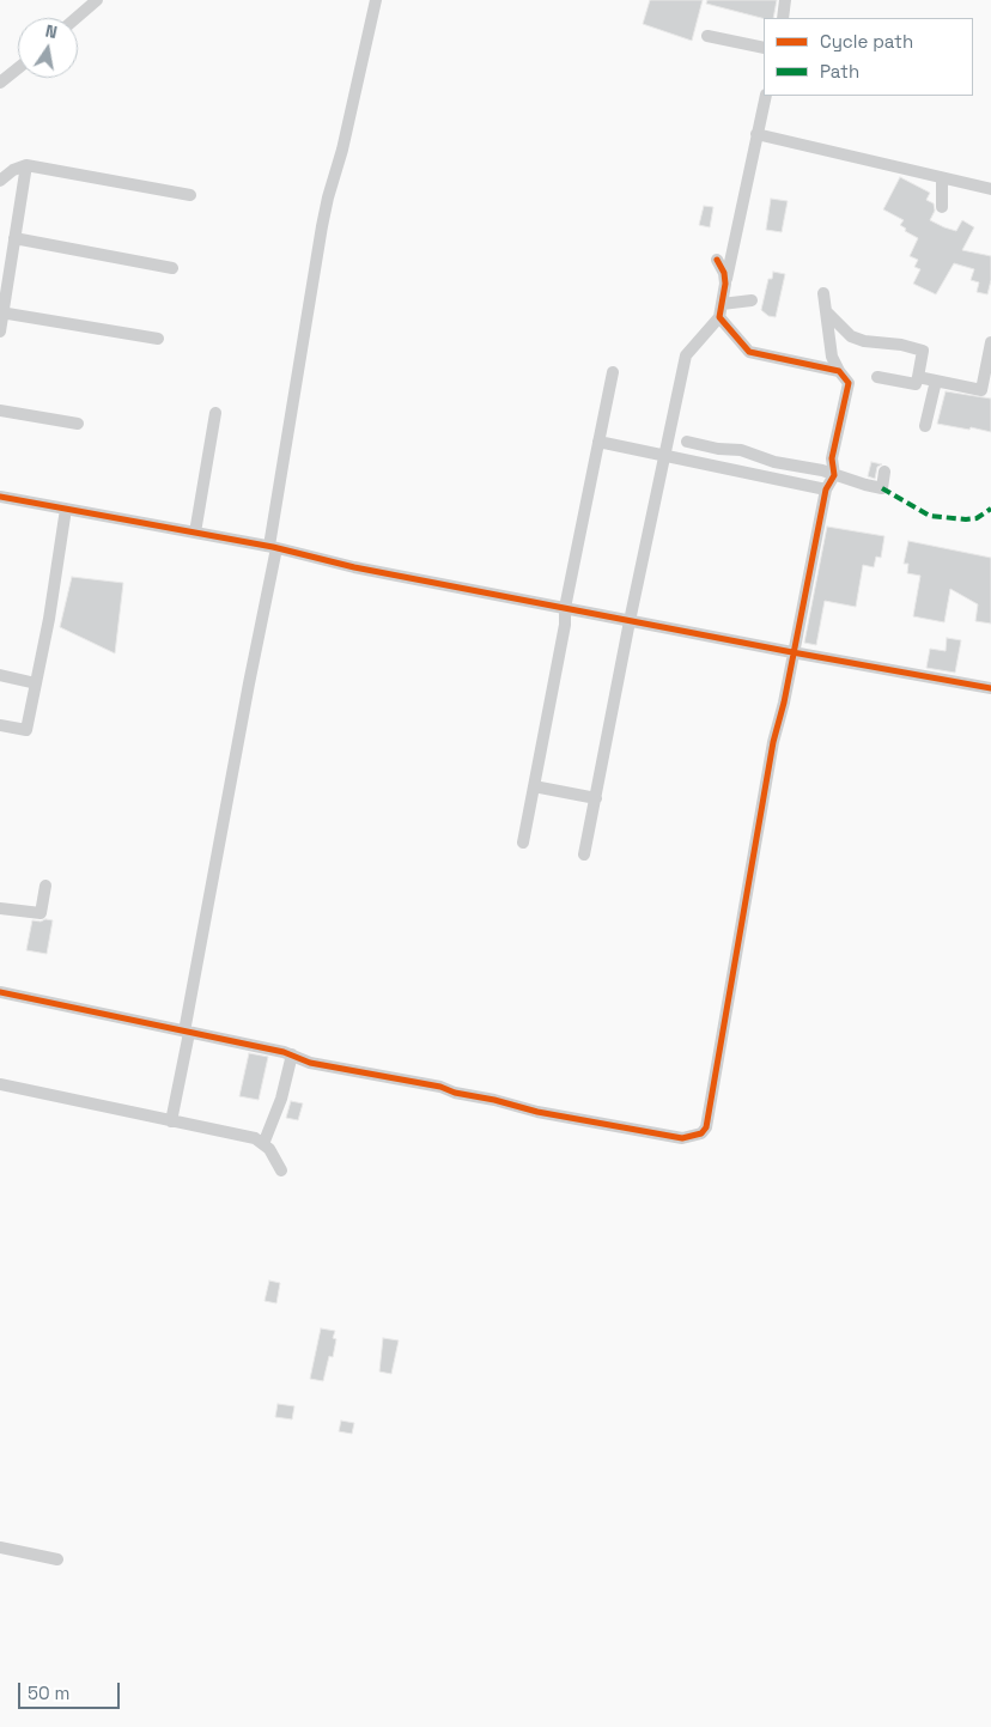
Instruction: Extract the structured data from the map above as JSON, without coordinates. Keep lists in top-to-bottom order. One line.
{"legend":["Cycle path","Path"],"scale_bar":"50 m","north":"top"}
